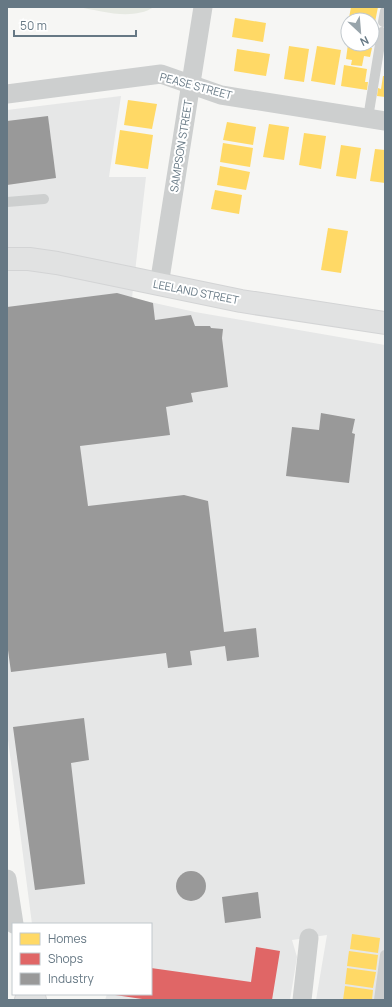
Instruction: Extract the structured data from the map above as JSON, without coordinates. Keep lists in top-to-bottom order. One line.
{"streets":{"main road":["LEELAND STREET"],"street":["PEASE STREET","SAMPSON STREET"]},"crossings":[["PEASE STREET","SAMPSON STREET"],["SAMPSON STREET","LEELAND STREET"]],"legend":["Homes","Shops","Industry"],"scale_bar":"50 m","north":"bottom right"}
